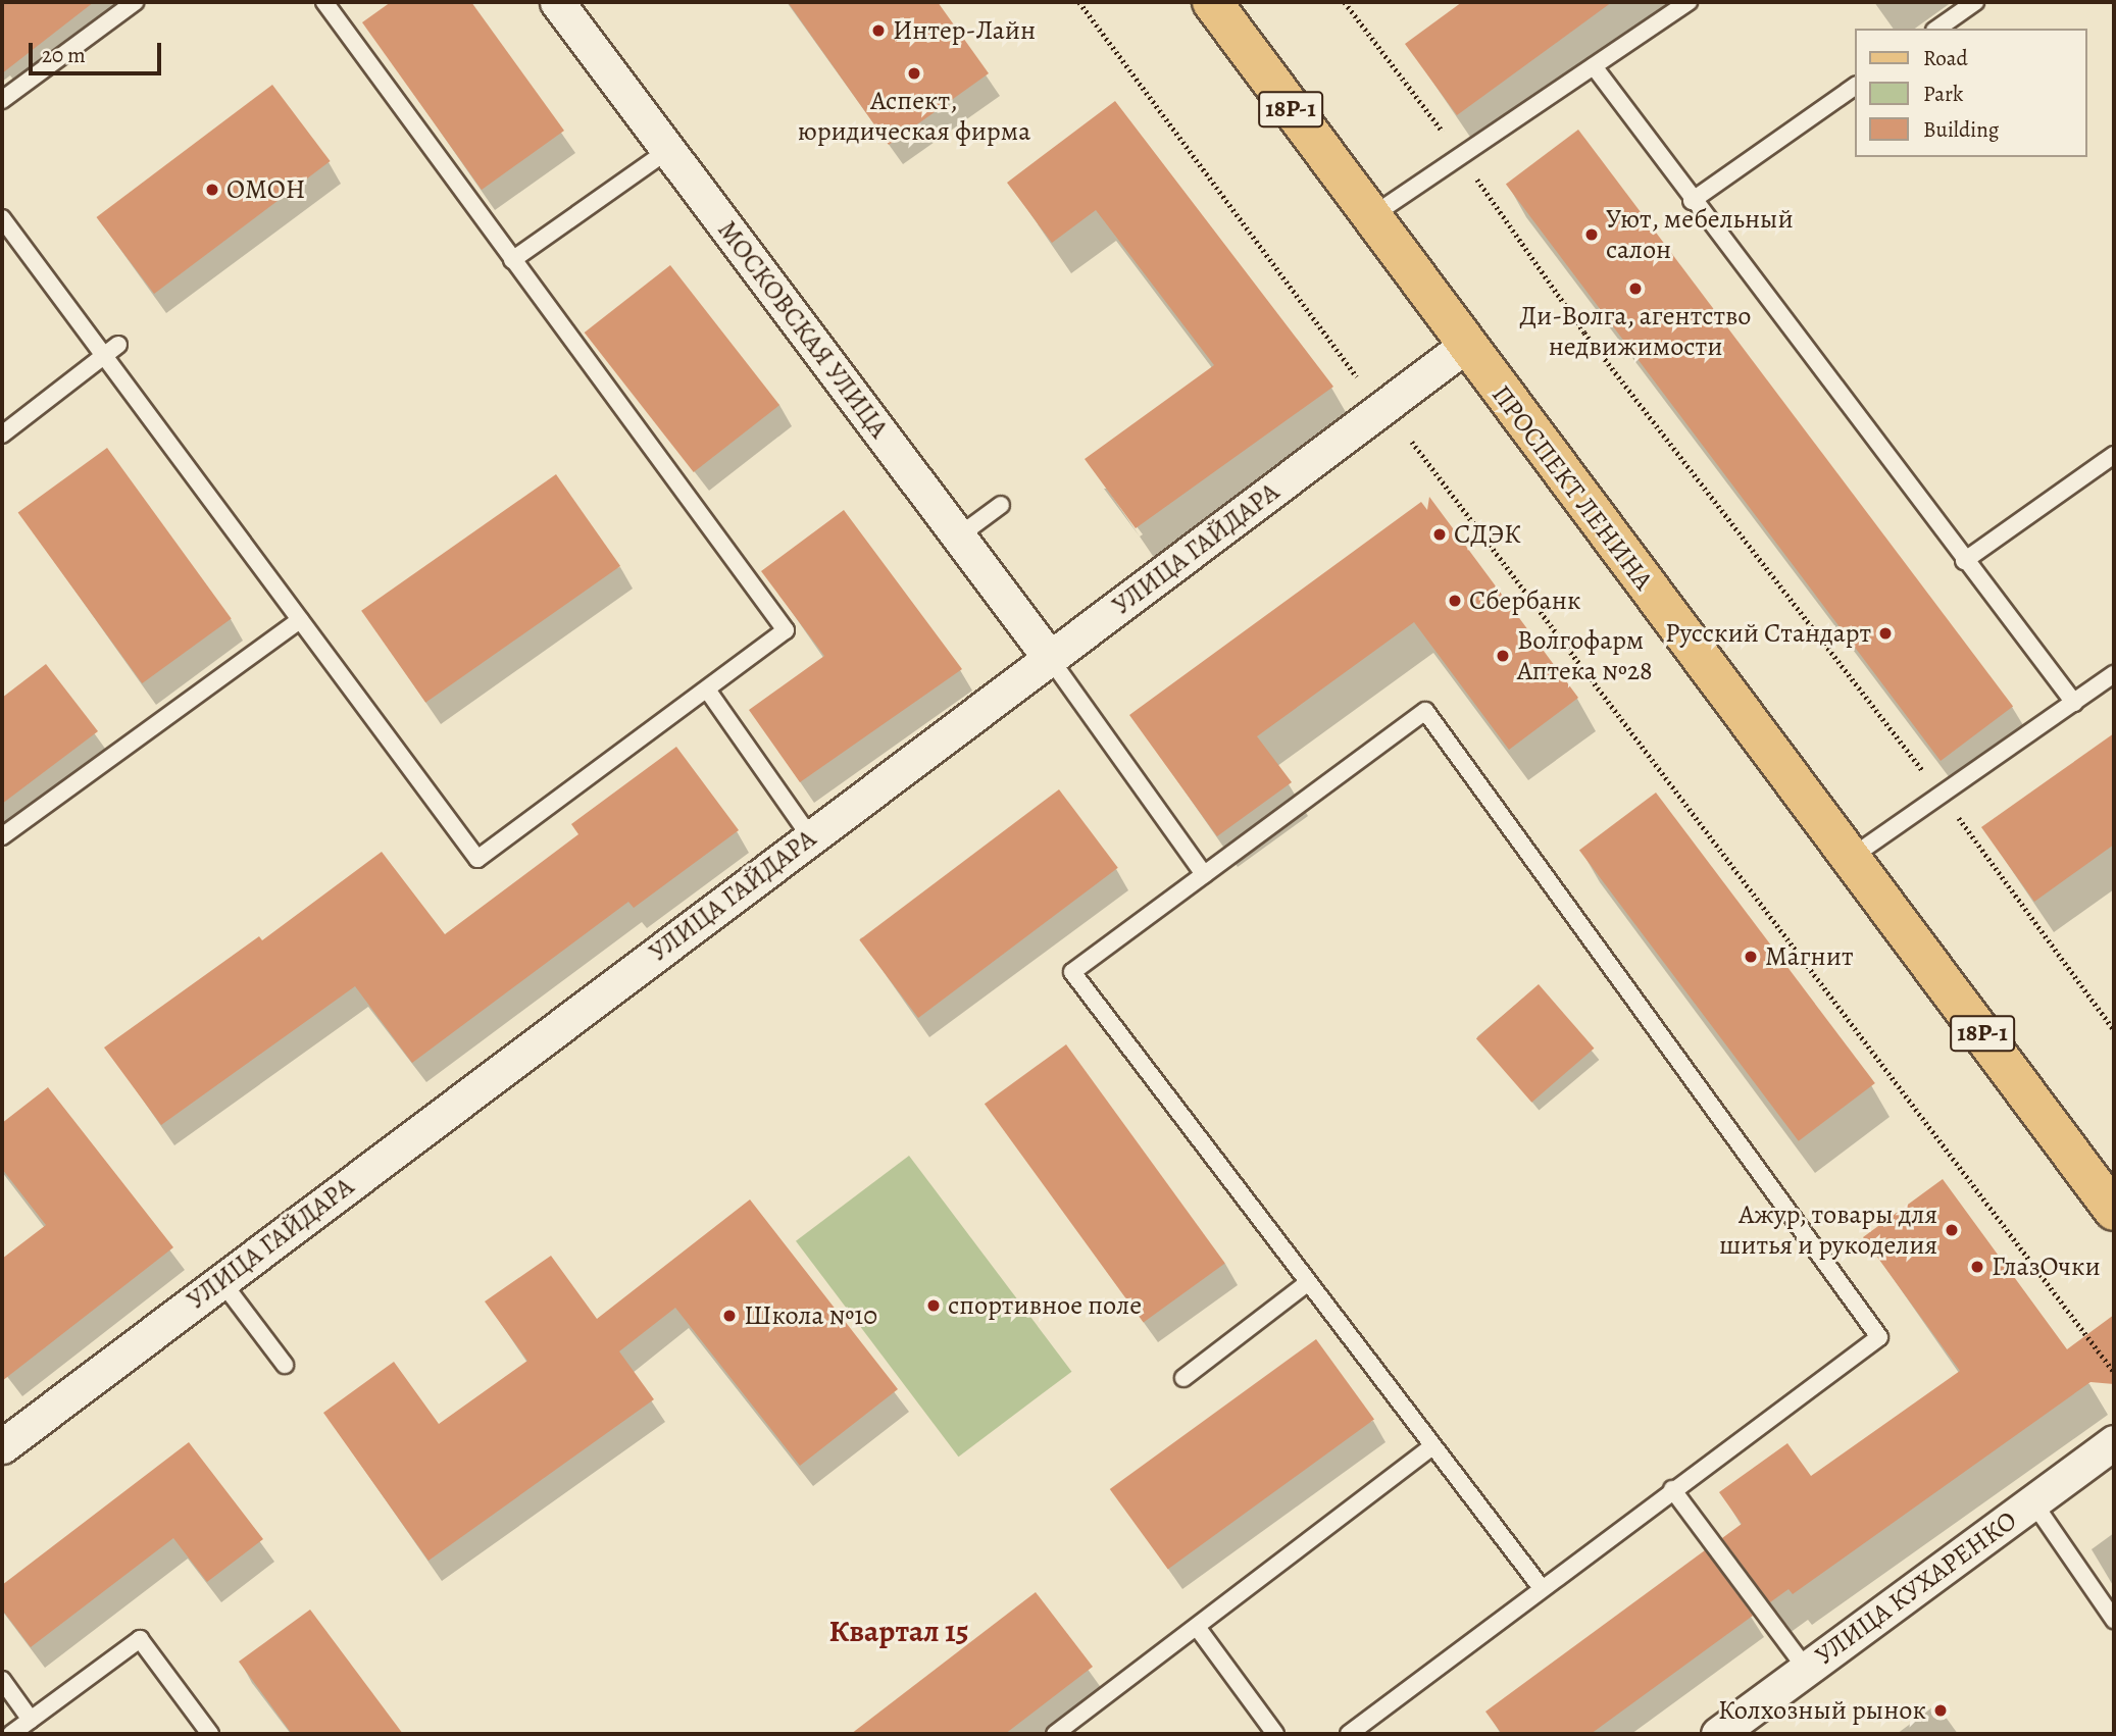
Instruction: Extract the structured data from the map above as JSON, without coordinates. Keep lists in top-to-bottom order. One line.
{"streets":{"main road":["18Р-1","ПРОСПЕКТ ЛЕНИНА"],"street":["МОСКОВСКАЯ УЛИЦА","УЛИЦА ГАЙДАРА","УЛИЦА КУХАРЕНКО"]},"crossings":[["МОСКОВСКАЯ УЛИЦА","УЛИЦА ГАЙДАРА"],["ПРОСПЕКТ ЛЕНИНА","УЛИЦА ГАЙДАРА"]],"districts":["Квартал 15"],"places":["Интер-Лайн","Аспект, юридическая фирма","ОМОН","Уют, мебельный салон","Ди-Волга, агентство недвижимости","СДЭК","Сбербанк","Русский Стандарт","Волгофарм Аптека №28","Магнит","Ажур, товары для шитья и рукоделия","ГлазОчки","спортивное поле","Школа №10","Колхозный рынок"],"legend":["Road","Park","Building"],"scale_bar":"20 m"}
